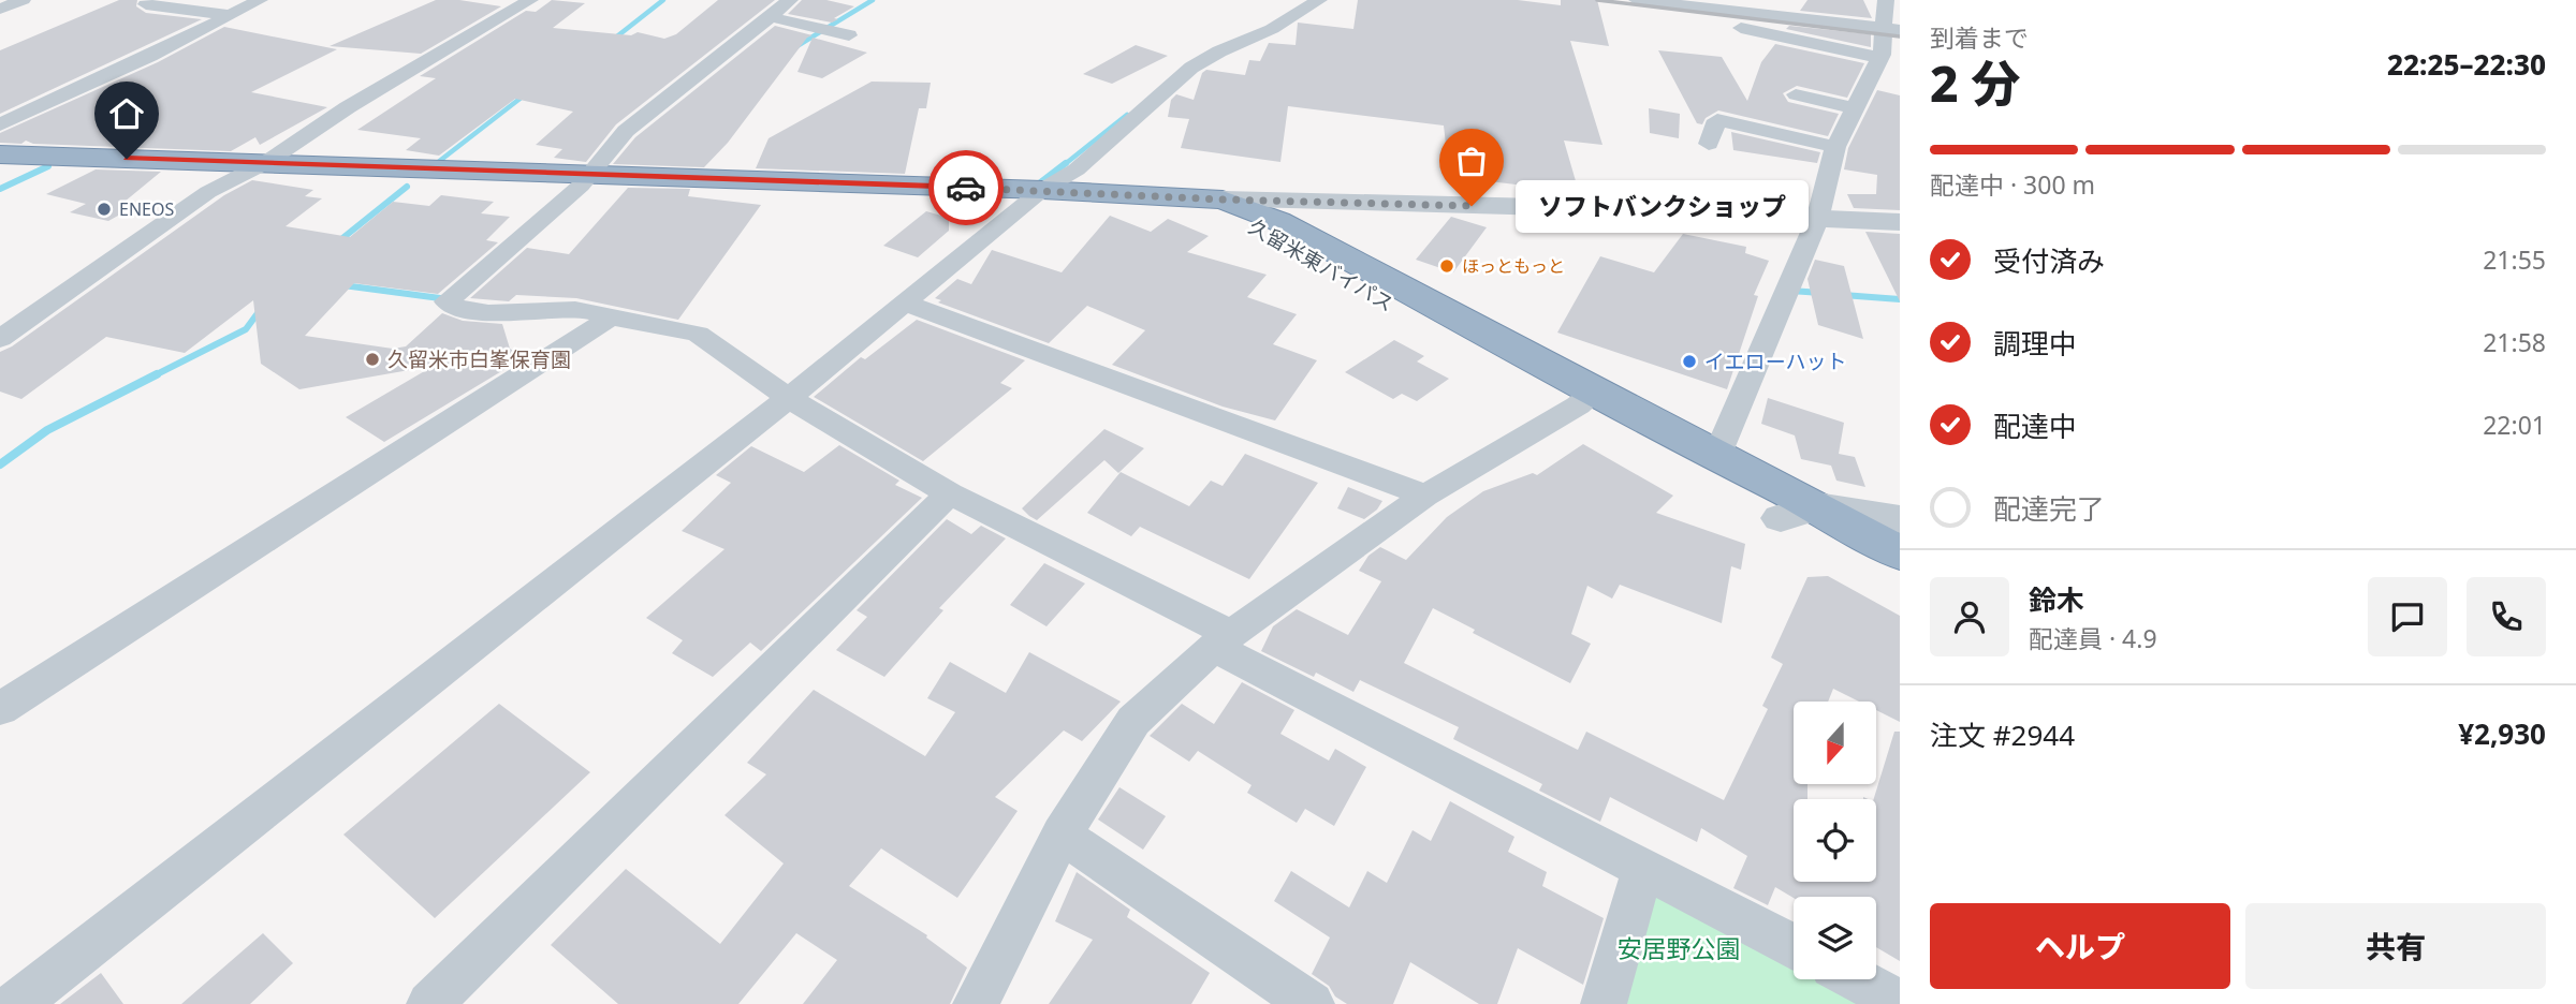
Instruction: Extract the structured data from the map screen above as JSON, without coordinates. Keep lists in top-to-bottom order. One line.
{"streets":{"highway":["久留米東バイパス"]},"parks":["安居野公園"],"places":["ソフトバンクショップ","ENEOS","ほっともっと","久留米市白峯保育園","イエローハット"],"north":"bottom","page":{"heading":["2 分","到着まで","22:25–22:30"],"panel":["鈴木","配達員 · 4.9","注文 #2944","¥2,930"],"bar":"配達中 · 300 m","bubble":"ソフトバンクショップ","list":[["受付済み","21:55"],["調理中","21:58"],["配達中","22:01"],"配達完了"],"buttons":["ヘルプ","共有"]}}
